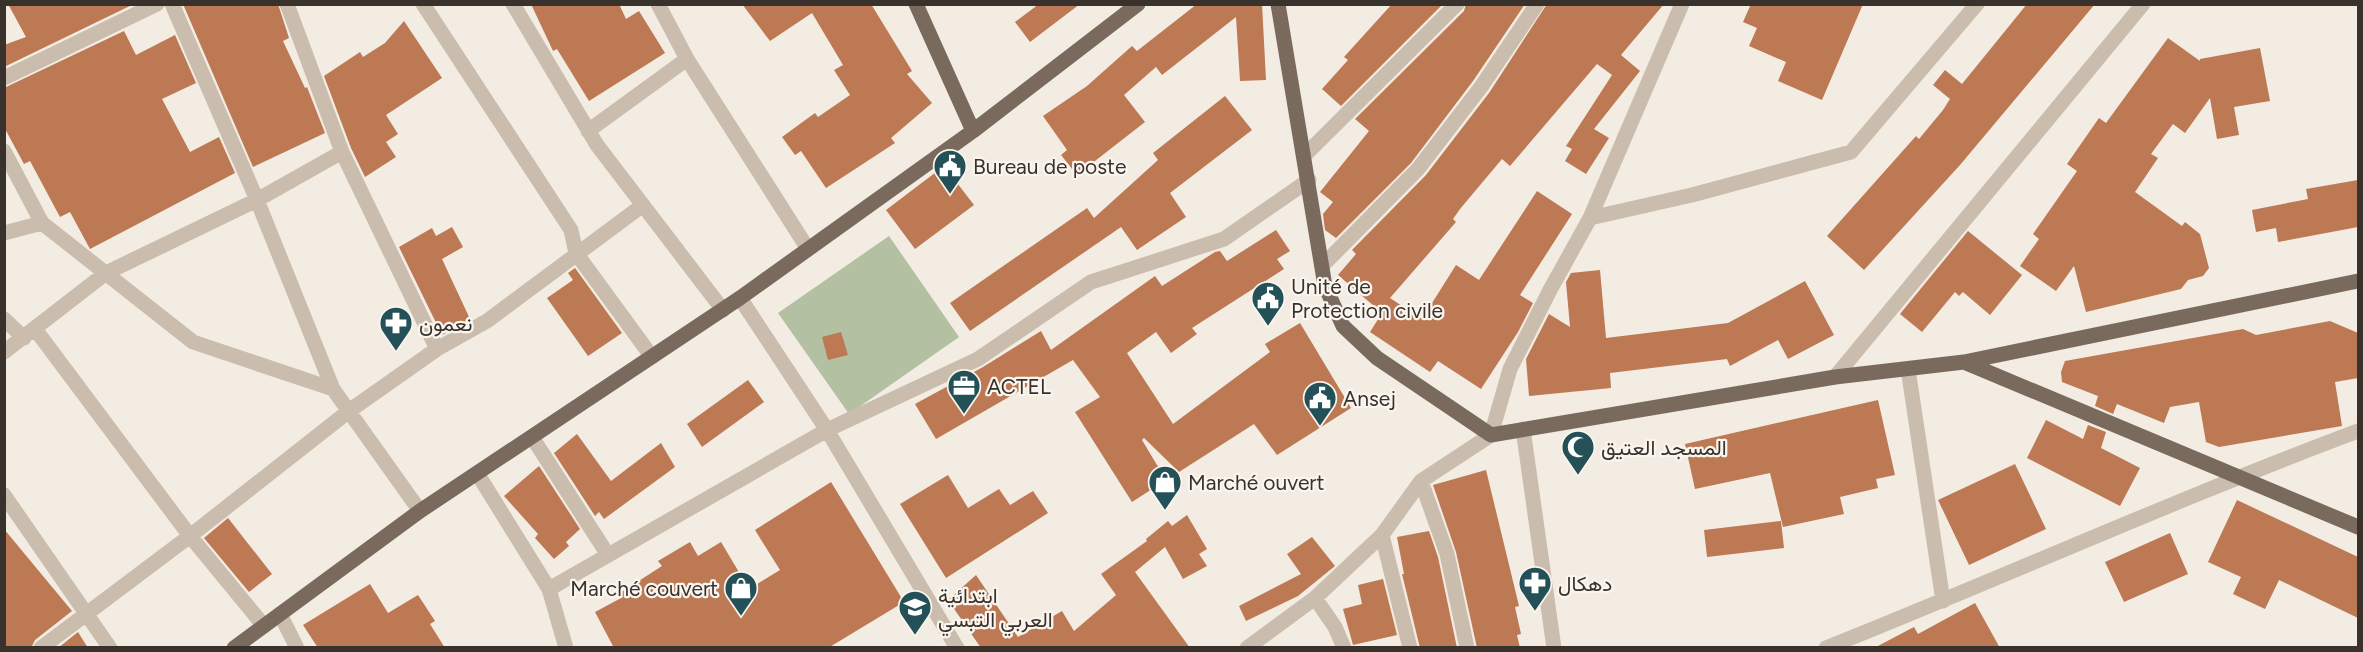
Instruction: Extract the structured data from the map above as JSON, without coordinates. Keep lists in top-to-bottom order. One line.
{"places":{"public building":["Bureau de poste","Unité de Protection civile","Ansej"],"pharmacy":["نعمون","دهكال"],"office":["ACTEL"],"mosque":["المسجد العتيق"],"shop":["Marché ouvert","Marché couvert"],"school or university":["ابتدائية العربي التبسي"]}}
